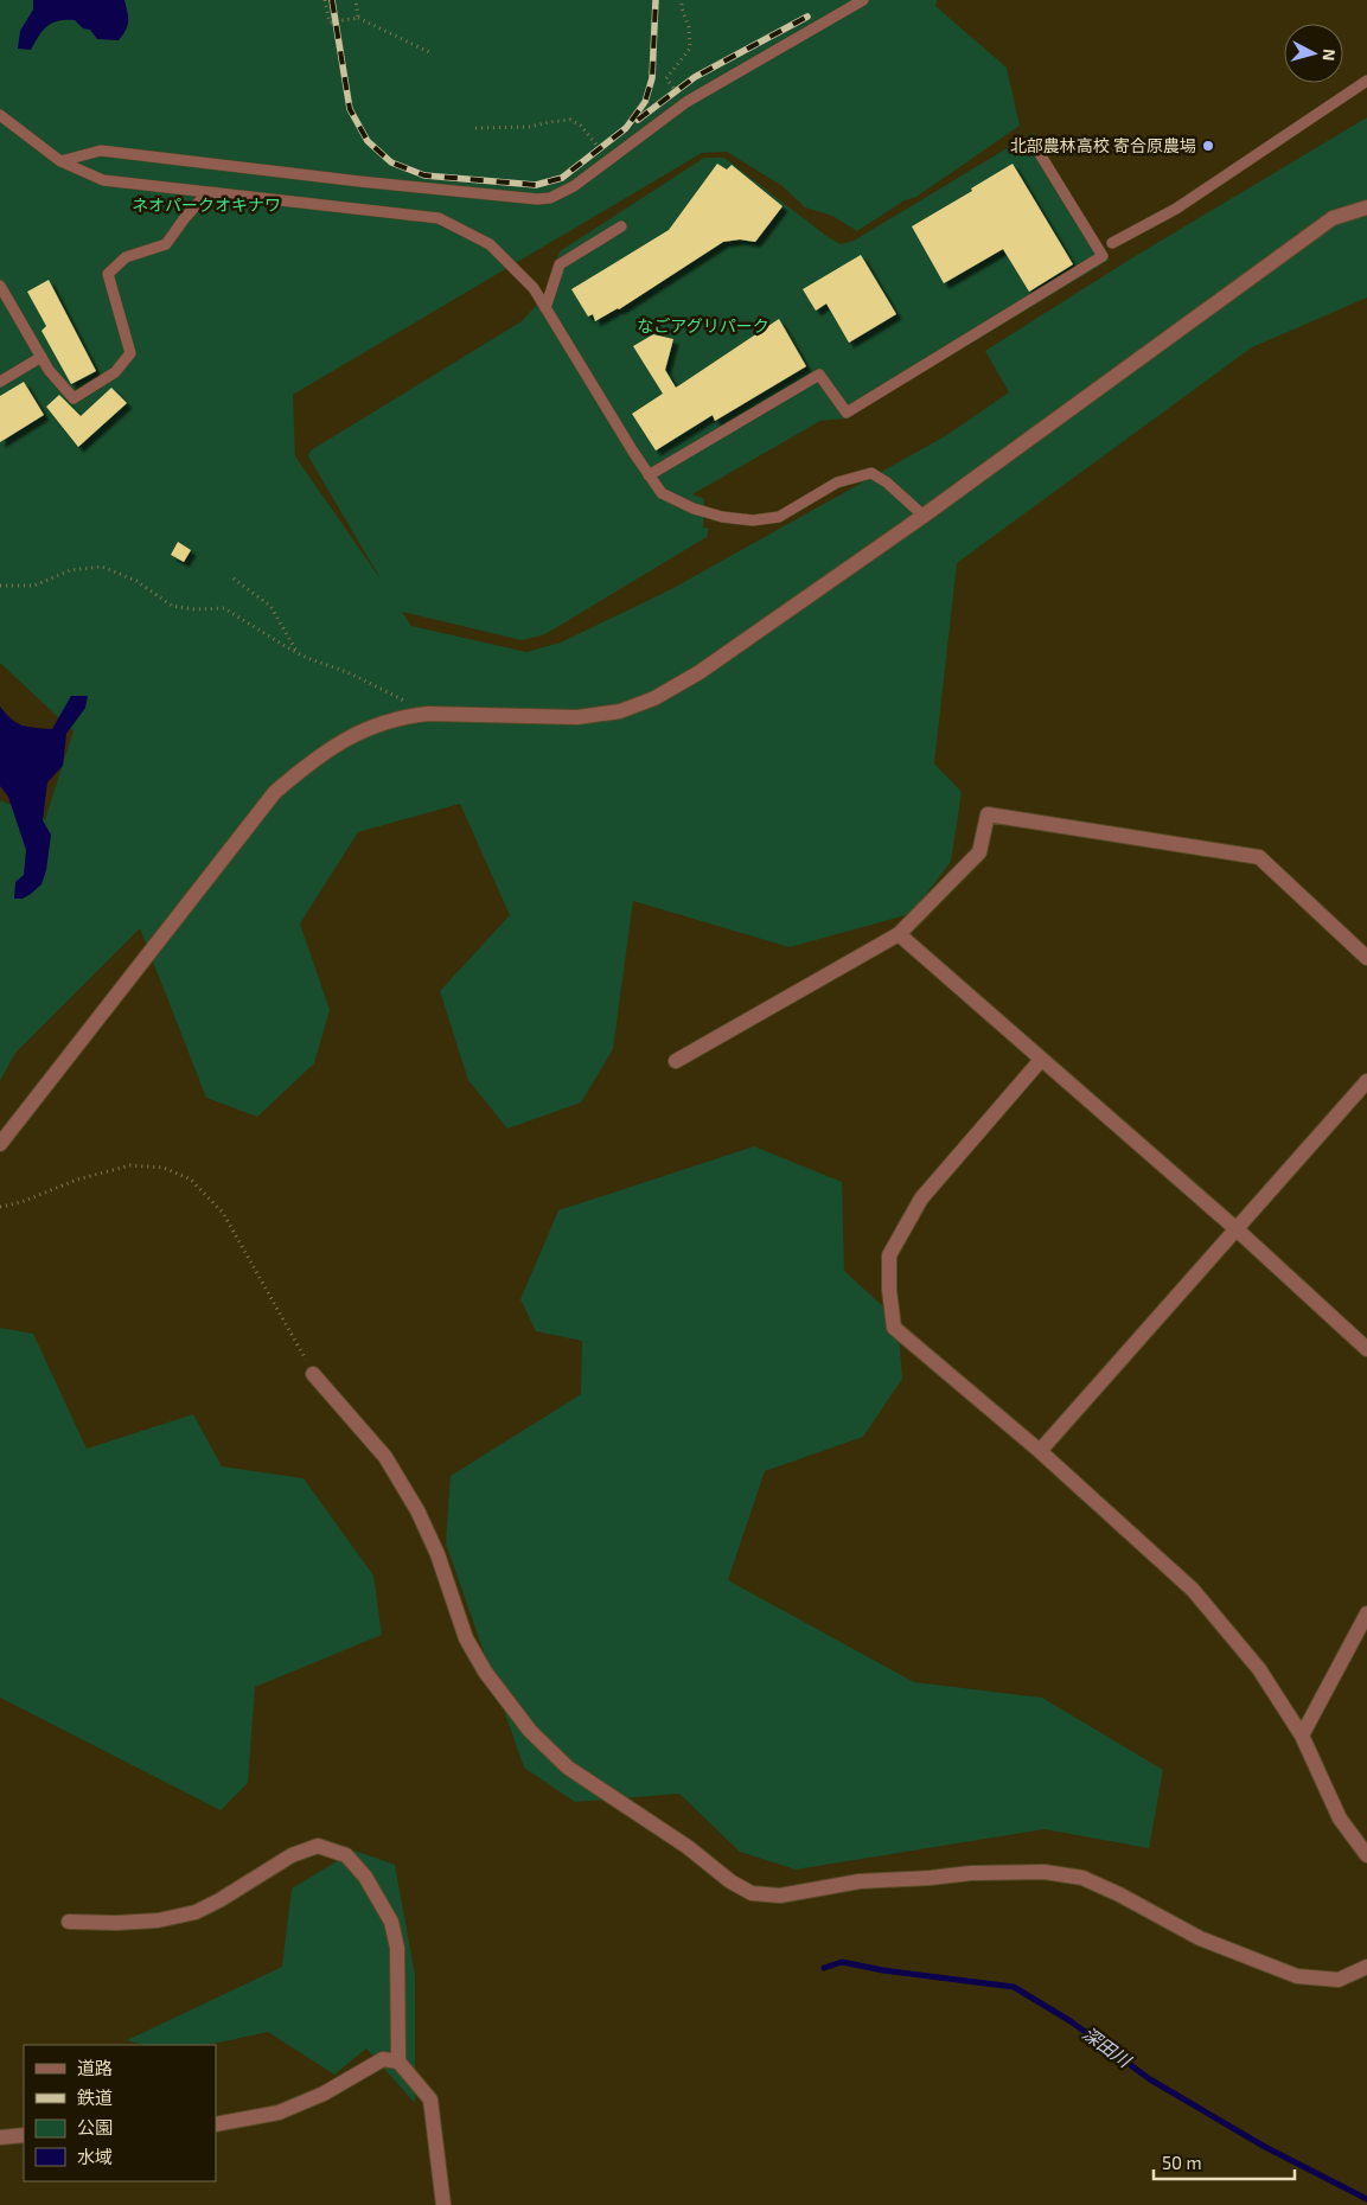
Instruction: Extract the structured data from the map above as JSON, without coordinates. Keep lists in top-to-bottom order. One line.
{"water":["深田川"],"parks":["ネオパークオキナワ","なごアグリパーク"],"places":["北部農林高校 寄合原農場"],"legend":["道路","鉄道","公園","水域"],"scale_bar":"50 m","north":"right"}
